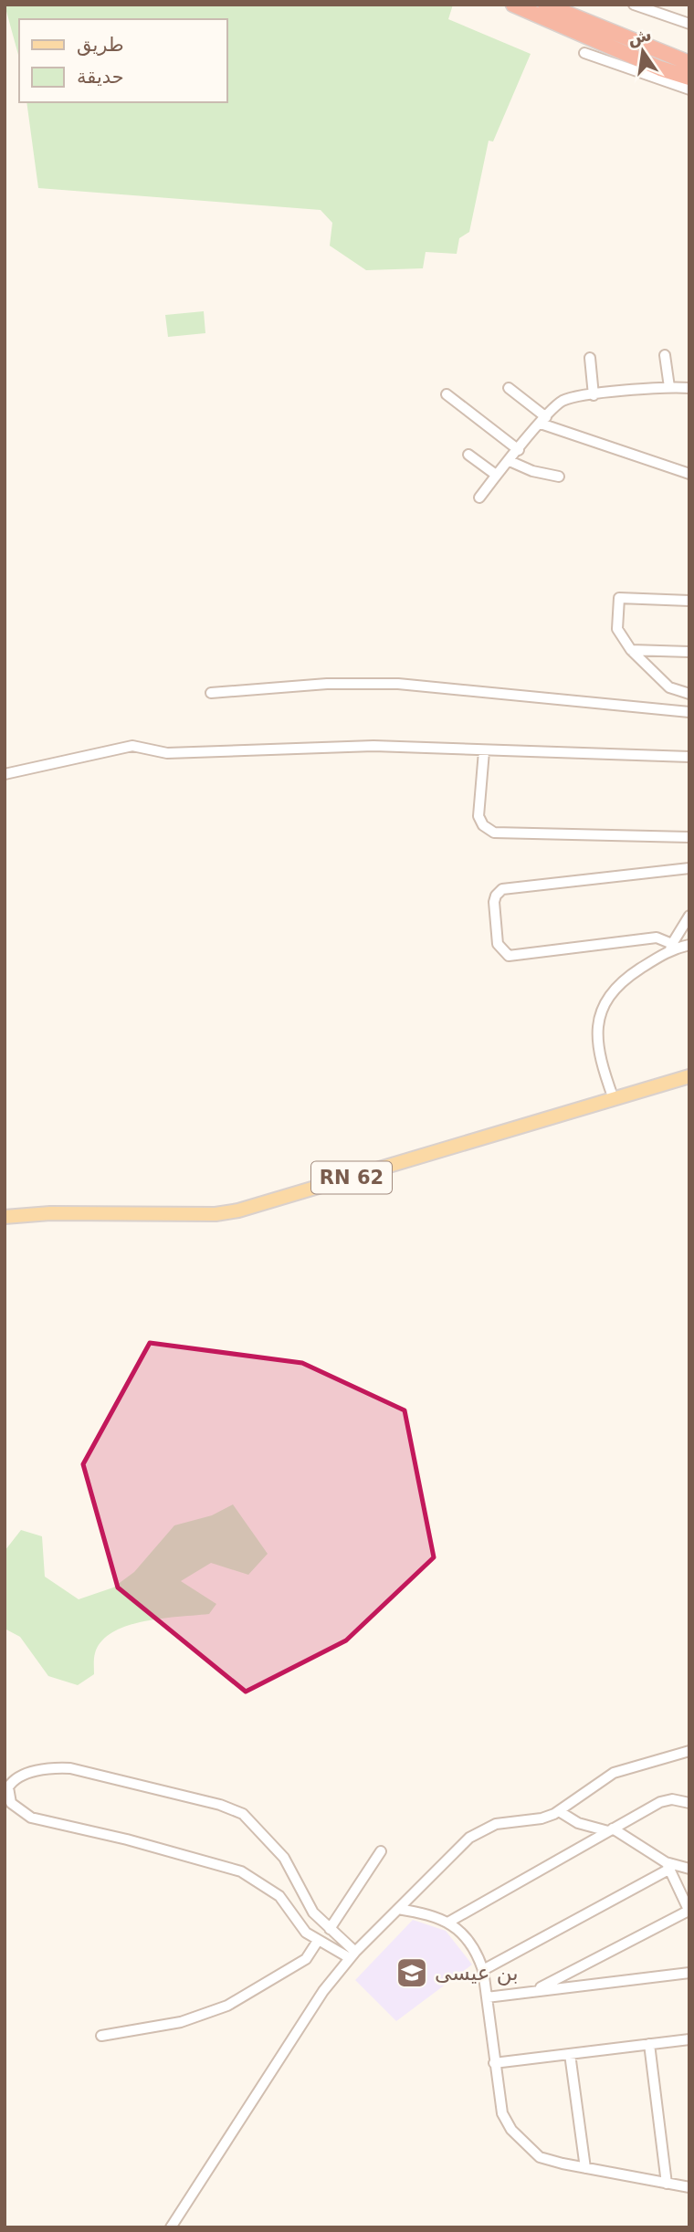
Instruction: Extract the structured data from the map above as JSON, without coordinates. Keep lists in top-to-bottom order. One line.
{"streets":{"main road":["RN 62"]},"places":{"school or university":["بن عيسى"]},"legend":["طريق","حديقة"],"north":"top"}
